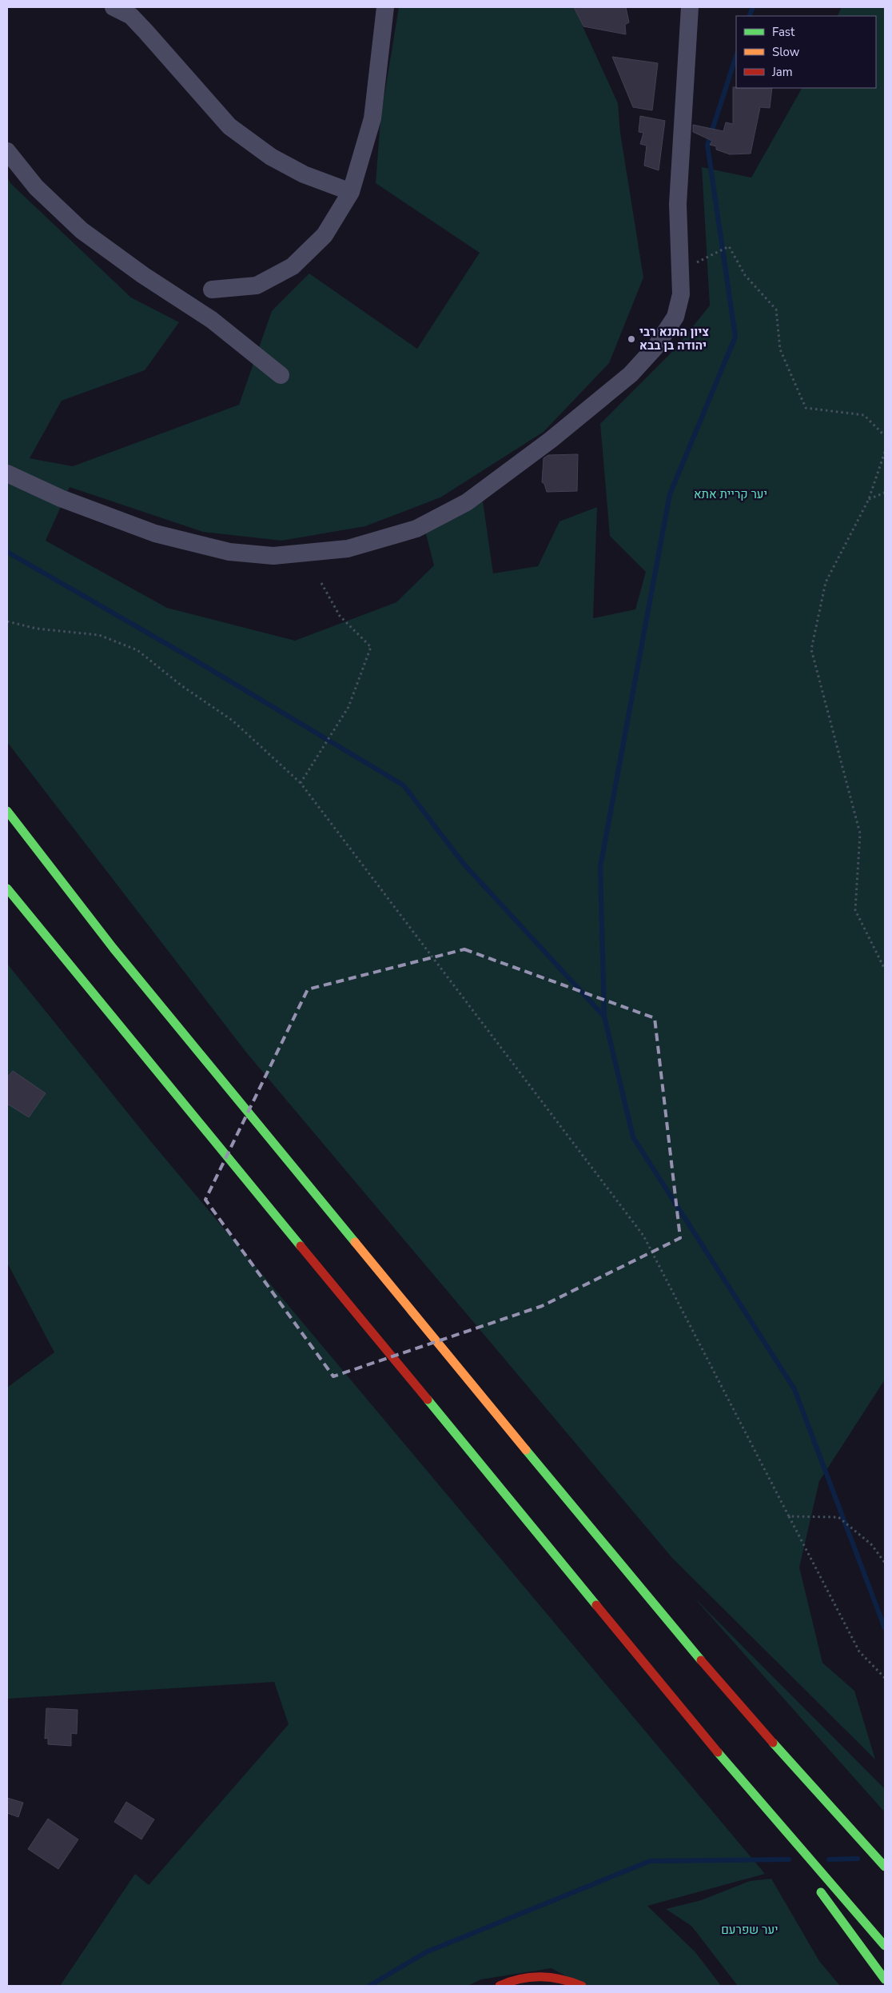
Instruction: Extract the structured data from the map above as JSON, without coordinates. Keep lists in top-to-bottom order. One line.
{"parks":["יער קריית אתא","יער שפרעם"],"places":["ציון התנא רבי יהודה בן בבא"],"legend":["Fast","Slow","Jam"]}
